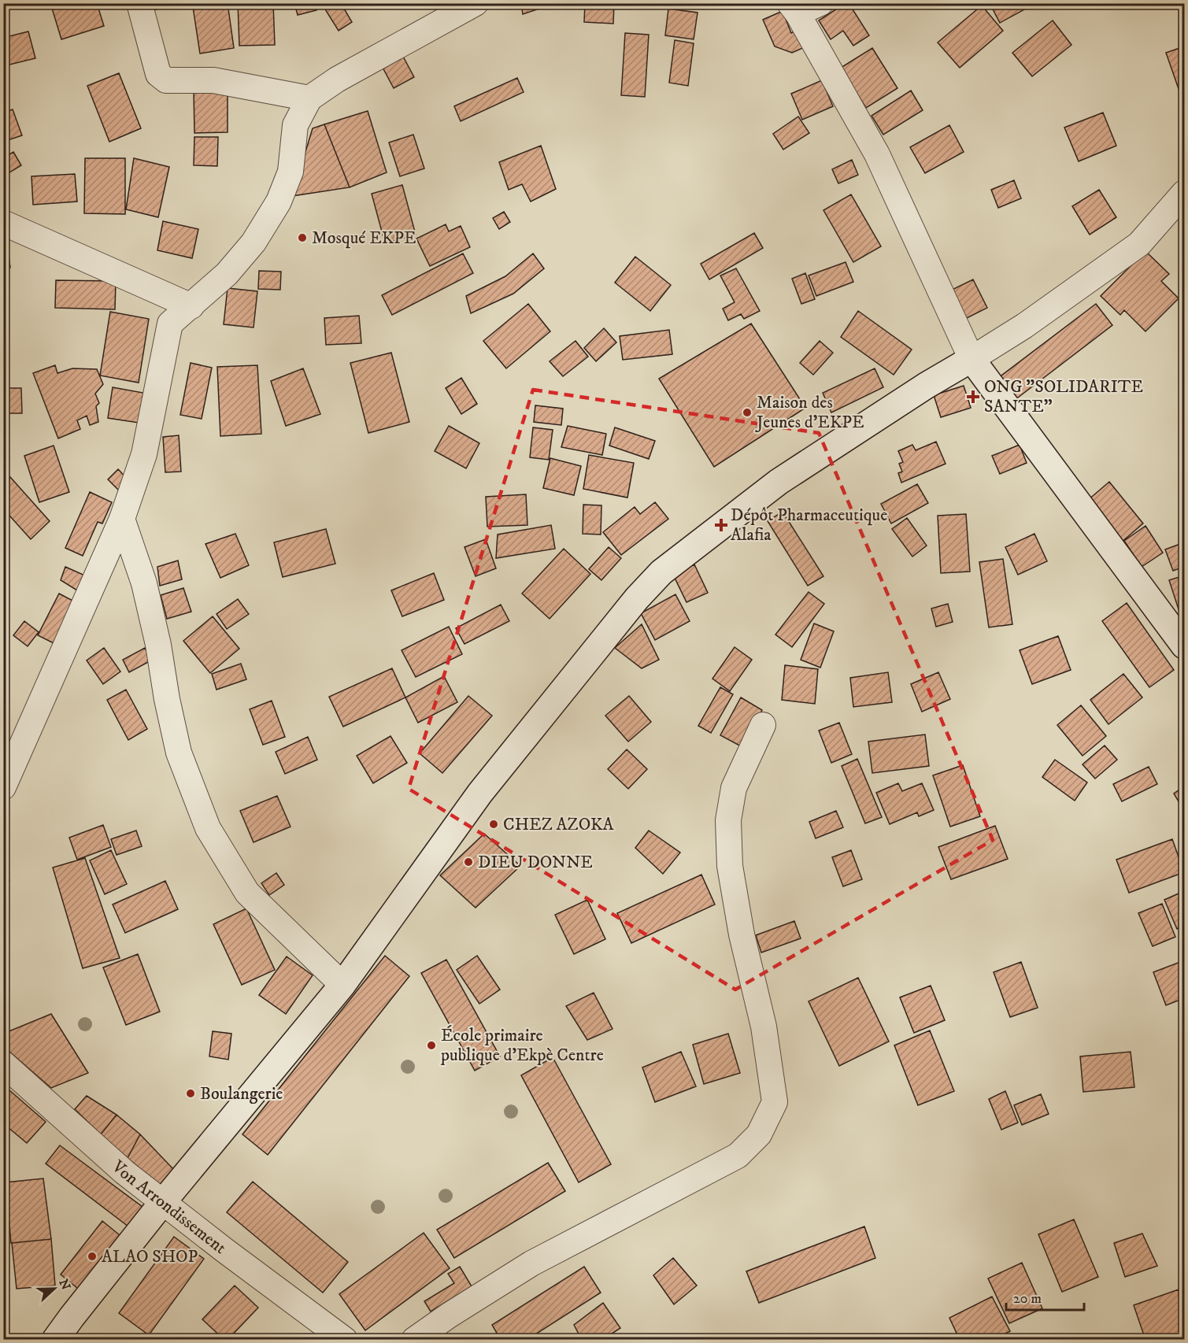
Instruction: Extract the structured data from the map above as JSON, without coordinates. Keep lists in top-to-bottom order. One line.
{"streets":{"street":["Von Arrondissement"]},"places":{"other":["Mosqué EKPE","Maison des Jeunes d'EKPE","CHEZ AZOKA","DIEU DONNE","École primaire publique d'Ekpè Centre","Boulangerie","ALAO SHOP"],"health":["ONG \"SOLIDARITE SANTE\"","Dépôt Pharmaceutique Alafia"]},"scale_bar":"20 m","north":"right"}
